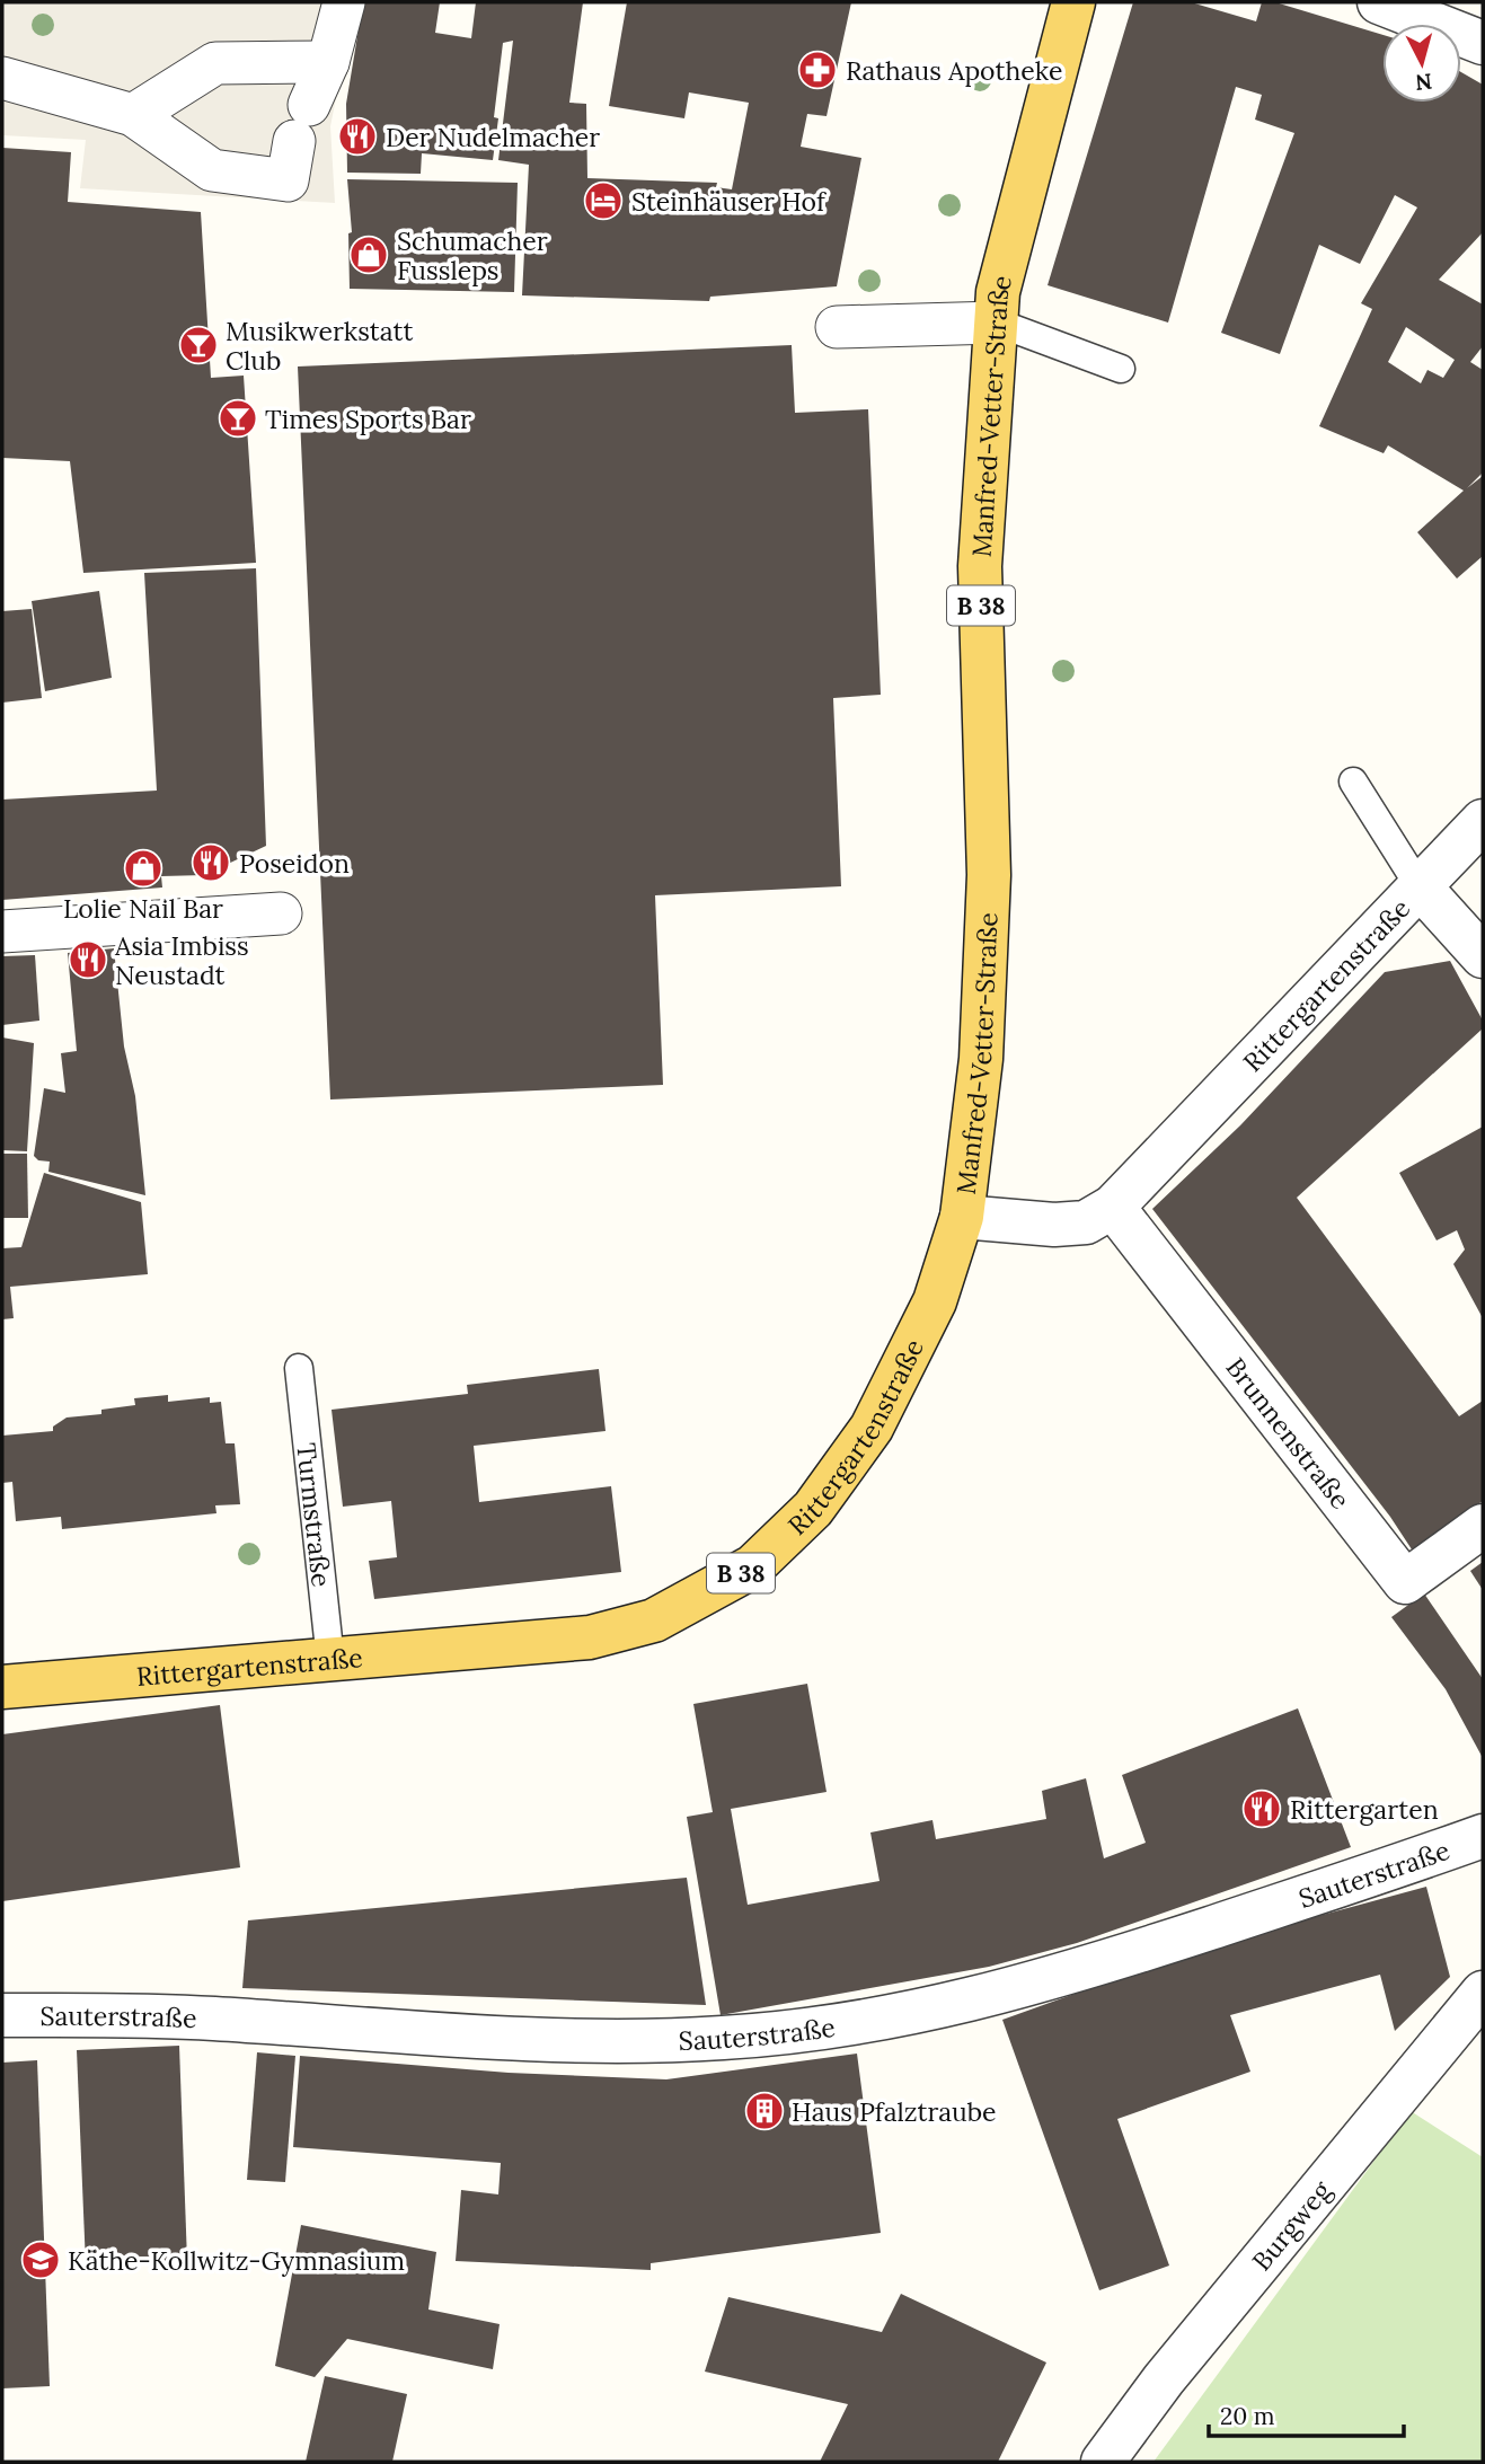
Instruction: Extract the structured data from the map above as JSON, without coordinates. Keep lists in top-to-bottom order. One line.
{"streets":{"main road":["Manfred-Vetter-Straße","B 38","Rittergartenstraße"],"street":["Brunnenstraße","Sauterstraße","Burgweg"],"lane":["Turmstraße"]},"crossings":[["Manfred-Vetter-Straße","Rittergartenstraße"],["Rittergartenstraße","Brunnenstraße"],["Rittergartenstraße","Turmstraße"]],"places":{"pharmacy":["Rathaus Apotheke"],"restaurant":["Der Nudelmacher","Poseidon","Asia Imbiss Neustadt","Rittergarten"],"hotel":["Steinhäuser Hof"],"shop":["Schumacher Fussleps","Lolie Nail Bar"],"bar":["Musikwerkstatt Club","Times Sports Bar"],"building":["Haus Pfalztraube"],"school or university":["Käthe-Kollwitz-Gymnasium"]},"scale_bar":"20 m","north":"bottom"}
